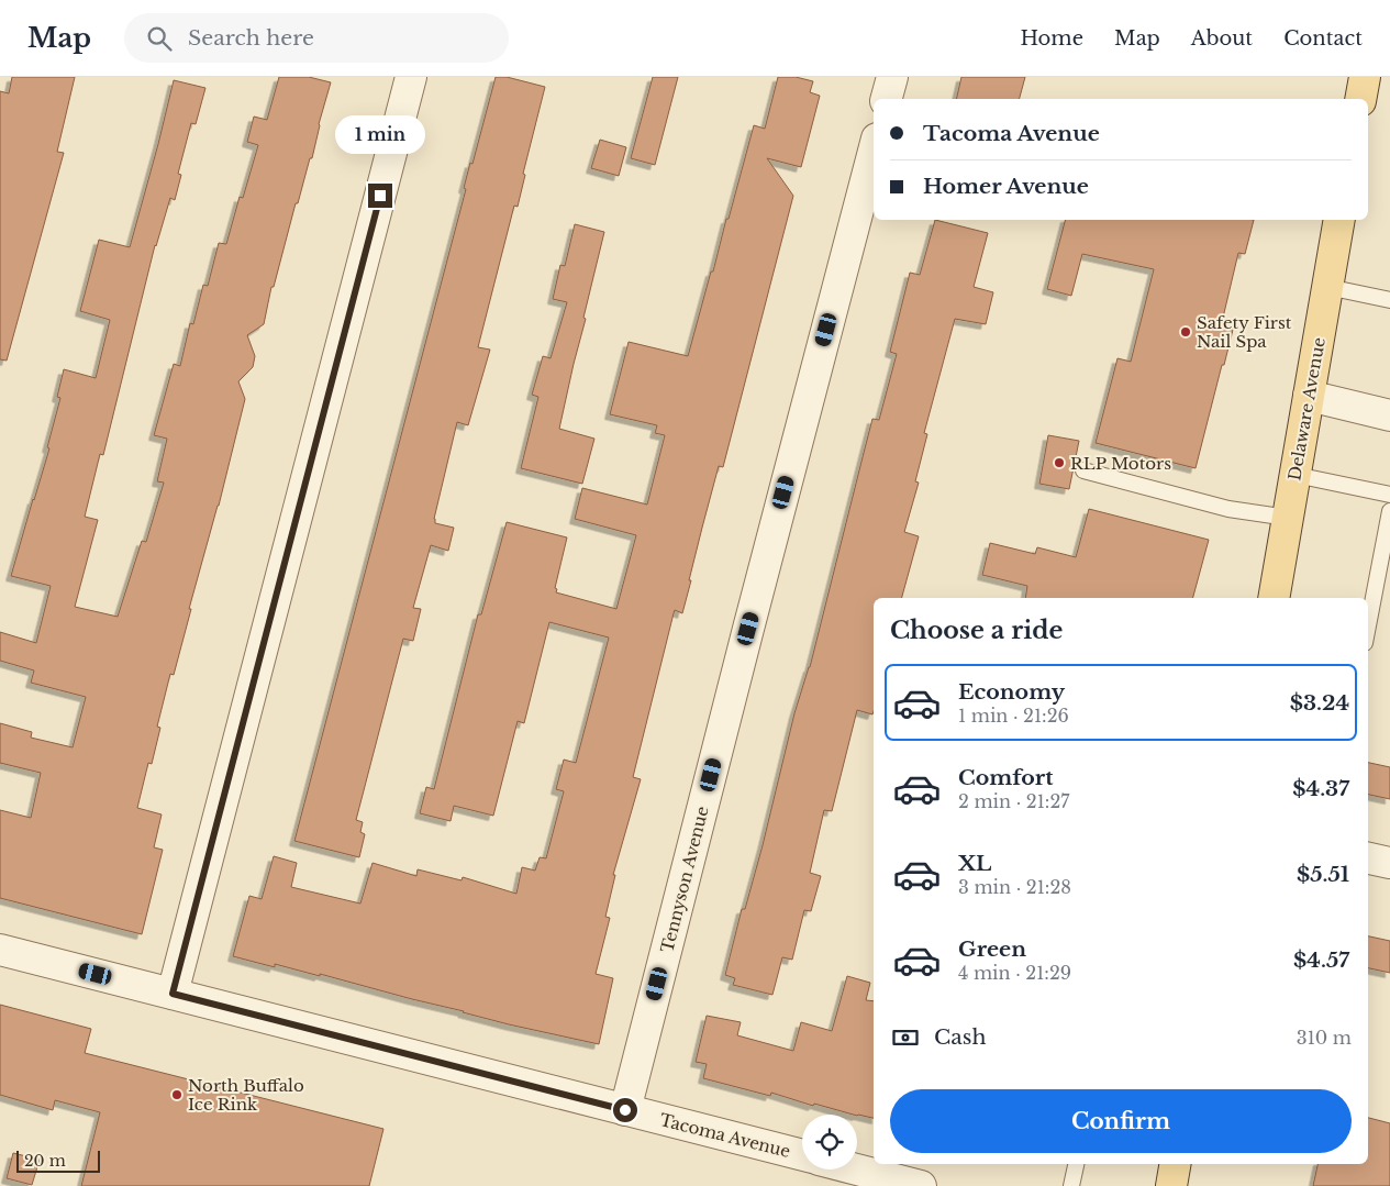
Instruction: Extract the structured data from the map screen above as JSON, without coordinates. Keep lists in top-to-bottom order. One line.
{"streets":{"main road":["Delaware Avenue"],"street":["Tennyson Avenue","Tacoma Avenue"]},"crossings":[["Tennyson Avenue","Tacoma Avenue"]],"places":["Safety First Nail Spa","RLP Motors","North Buffalo Ice Rink"],"scale_bar":"20 m","page":{"header":"Map","search":"Search here","nav":["Home","Map","About","Contact"],"banner":["Tacoma Avenue","Homer Avenue"],"bubble":"1 min","heading":"Choose a ride","list":[{"name":"Economy","note":"1 min · 21:26","value":"$3.24"},{"name":"Comfort","note":"2 min · 21:27","value":"$4.37"},{"name":"XL","note":"3 min · 21:28","value":"$5.51"},{"name":"Green","note":"4 min · 21:29","value":"$4.57"}],"pay":["Cash","310 m"],"buttons":"Confirm","scale":"20 m"}}
